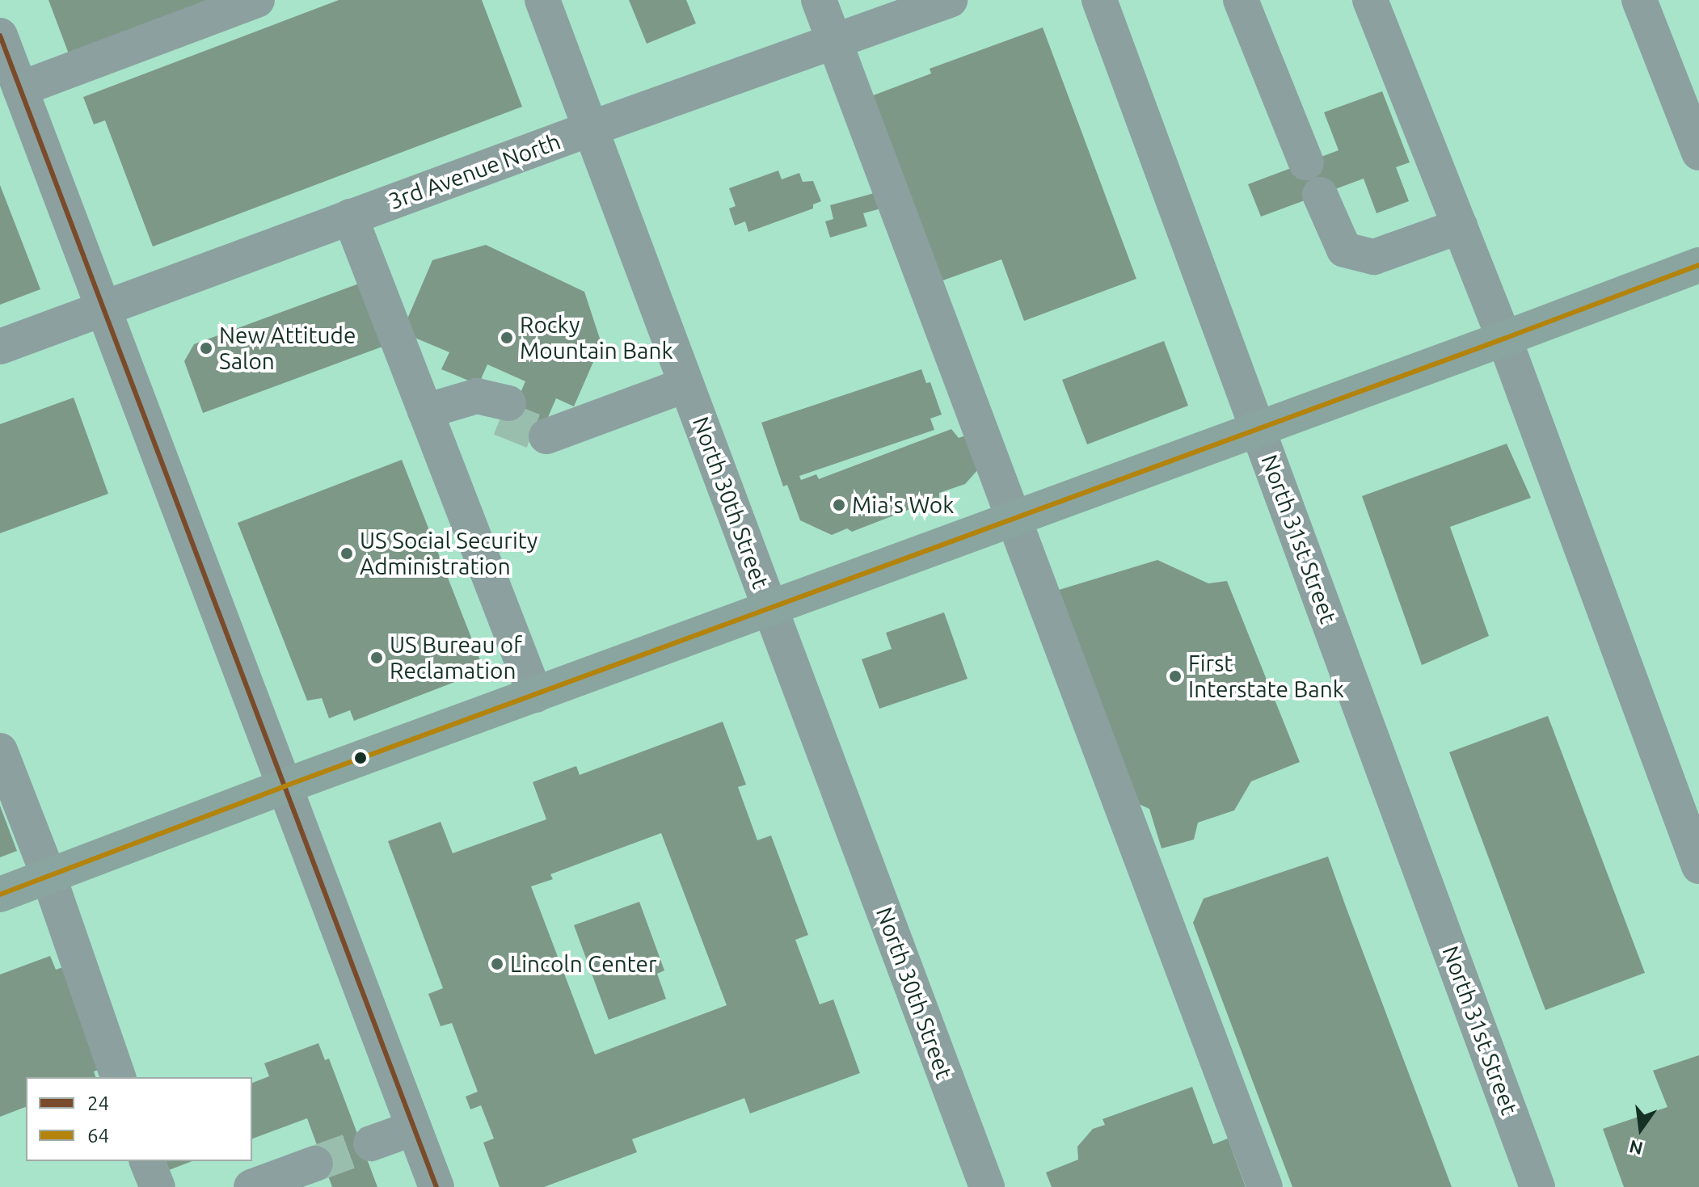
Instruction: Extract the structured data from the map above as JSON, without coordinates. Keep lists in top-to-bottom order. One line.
{"streets":{"street":["3rd Avenue North","North 30th Street","North 31st Street"]},"crossings":[["3rd Avenue North","North 30th Street"]],"places":["Rocky Mountain Bank","New Attitude Salon","Mia's Wok","US Social Security Administration","US Bureau of Reclamation","First Interstate Bank","Lincoln Center"],"lines":["transit line 24","transit line 64"],"legend":["24","64"],"north":"bottom"}
